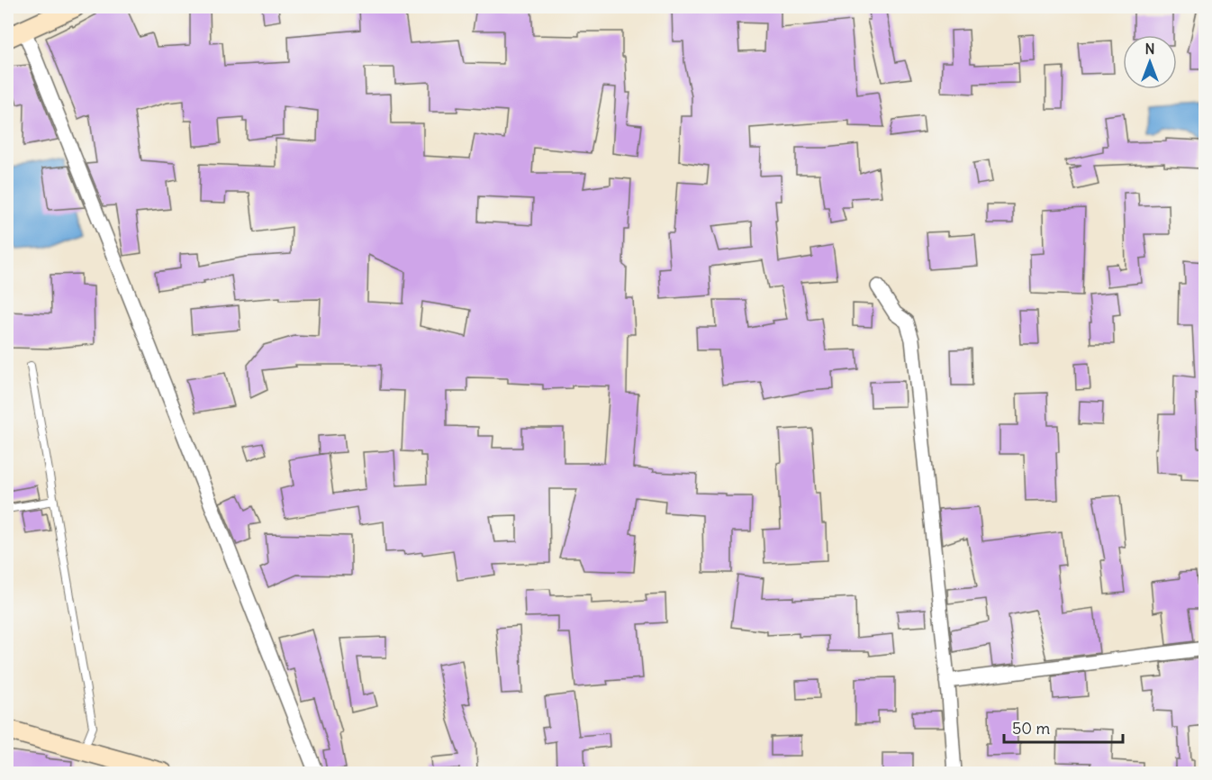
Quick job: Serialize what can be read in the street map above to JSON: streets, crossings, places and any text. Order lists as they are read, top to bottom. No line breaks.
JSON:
{"scale_bar":"50 m","north":"top"}
